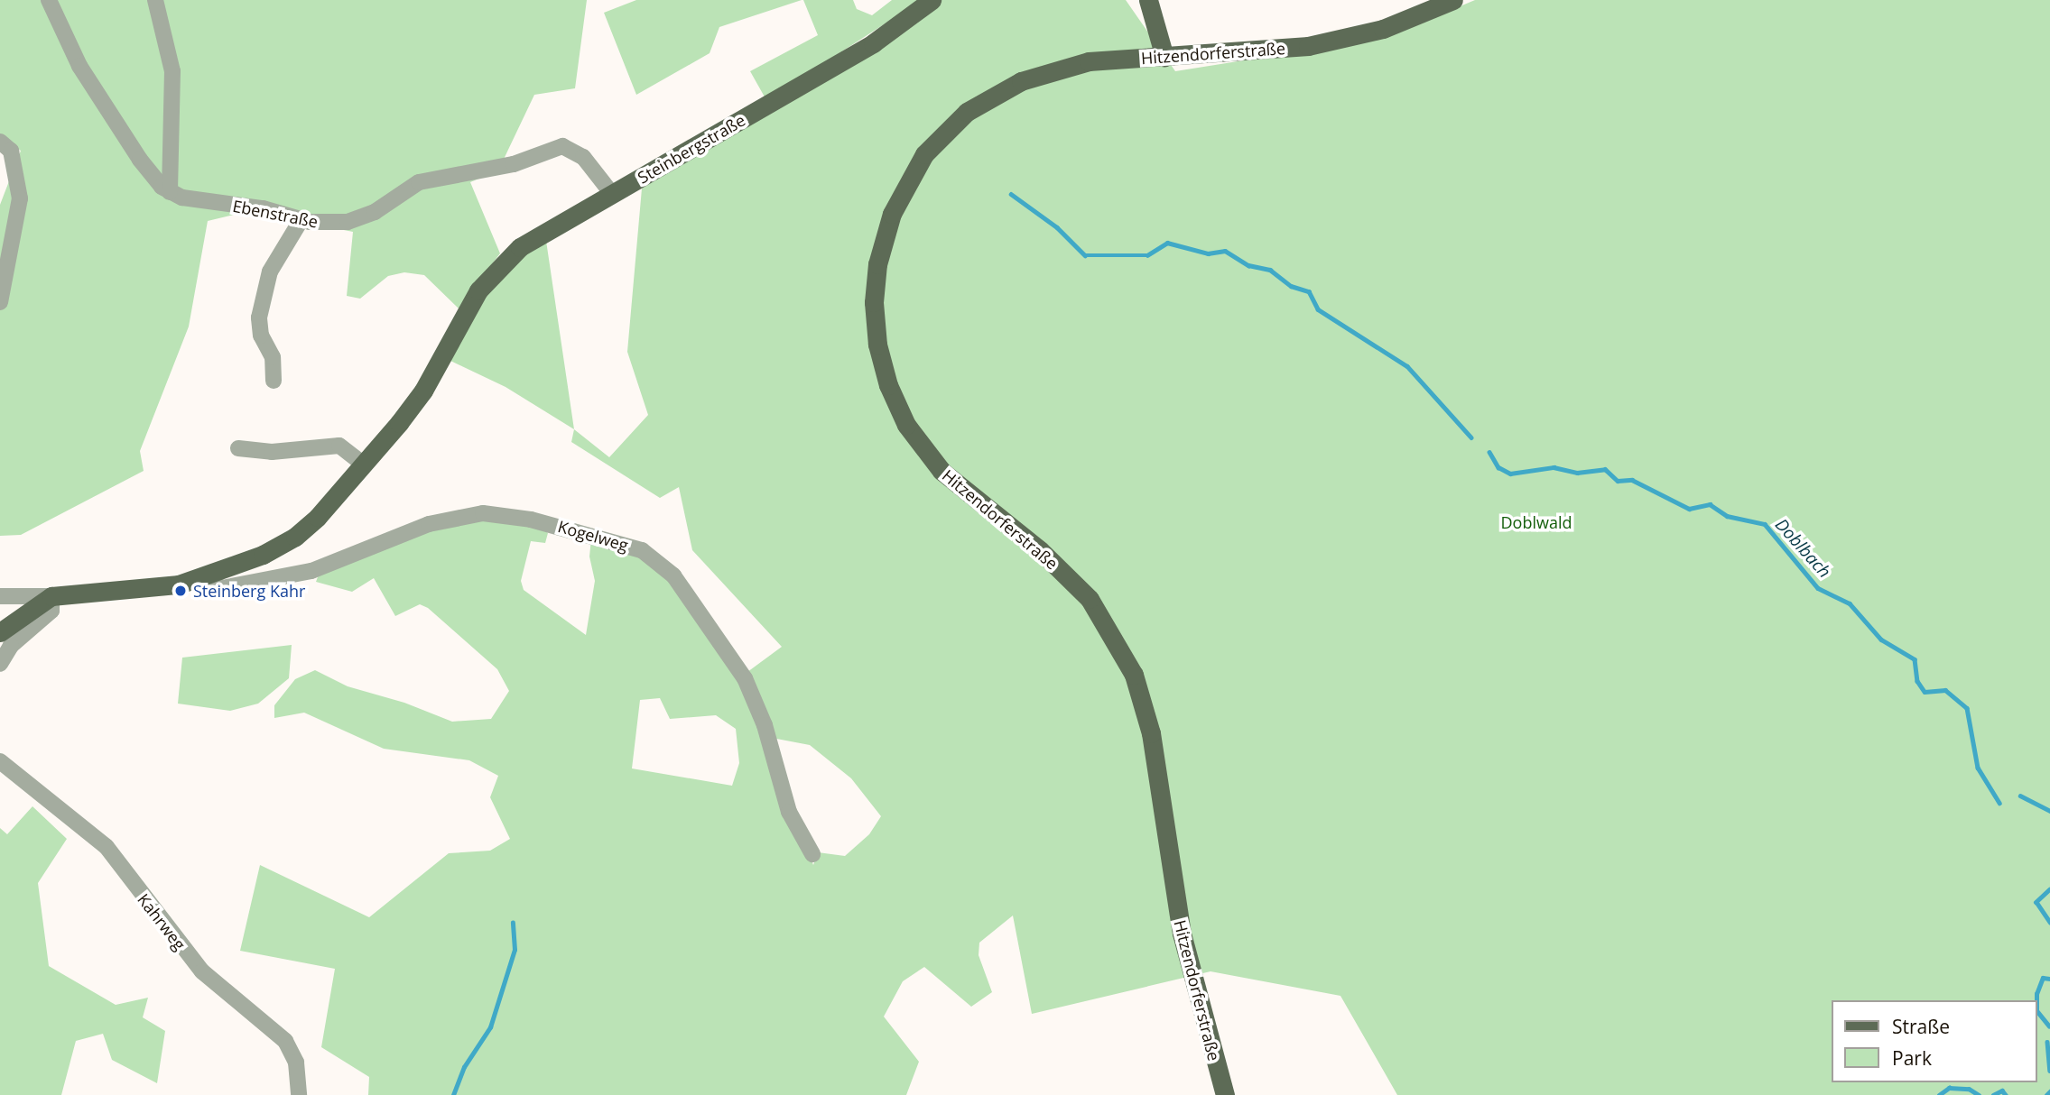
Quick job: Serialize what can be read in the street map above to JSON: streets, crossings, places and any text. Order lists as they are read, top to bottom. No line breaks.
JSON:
{"streets":{"main road":["Hitzendorferstraße","Steinbergstraße"],"street":["Ebenstraße","Kogelweg","Kahrweg"]},"crossings":[["Steinbergstraße","Ebenstraße"],["Steinbergstraße","Kogelweg"]],"water":["Doblbach"],"parks":["Doblwald"],"places":["Steinberg Kahr"],"legend":["Straße","Park"]}
